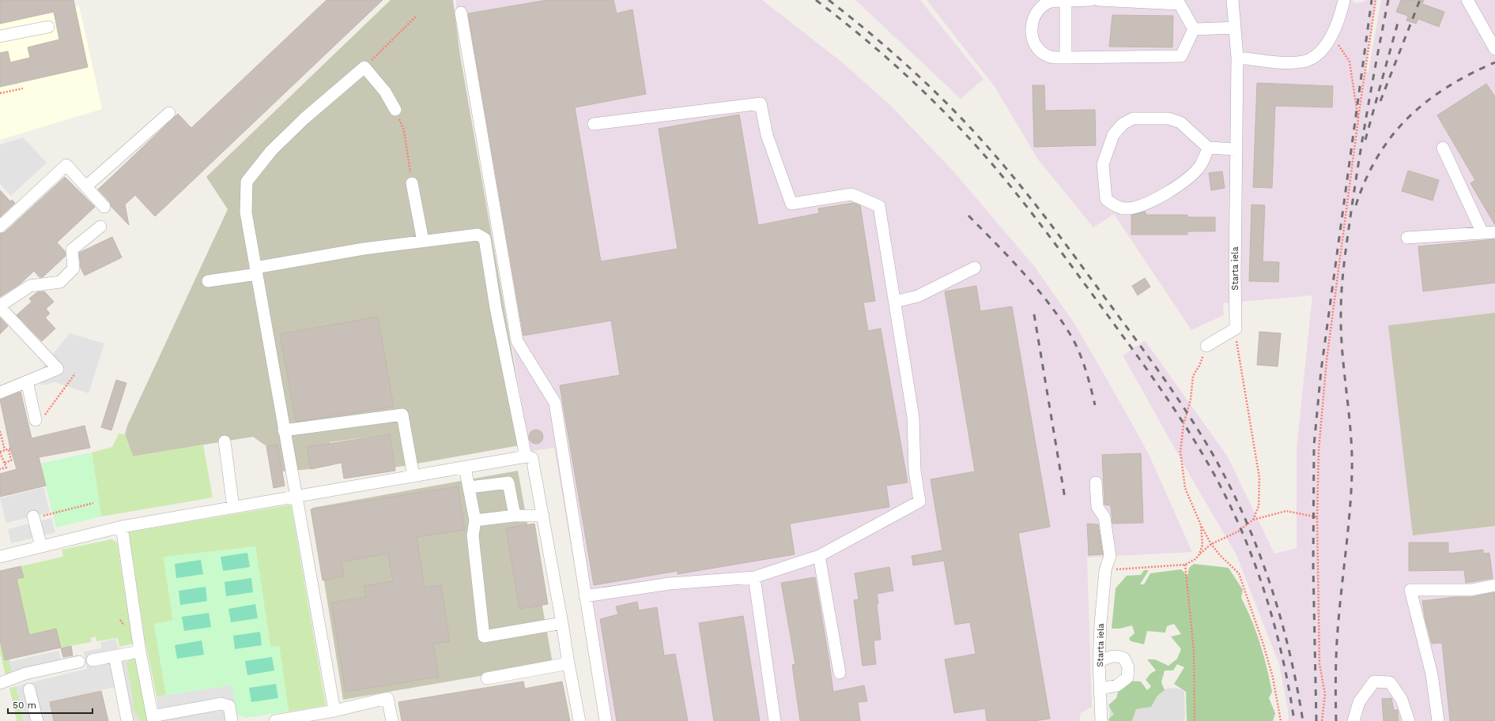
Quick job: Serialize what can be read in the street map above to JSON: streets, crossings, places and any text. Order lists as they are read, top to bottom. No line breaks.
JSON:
{"streets":{"street":["Starta iela"]},"scale_bar":"50 m"}
